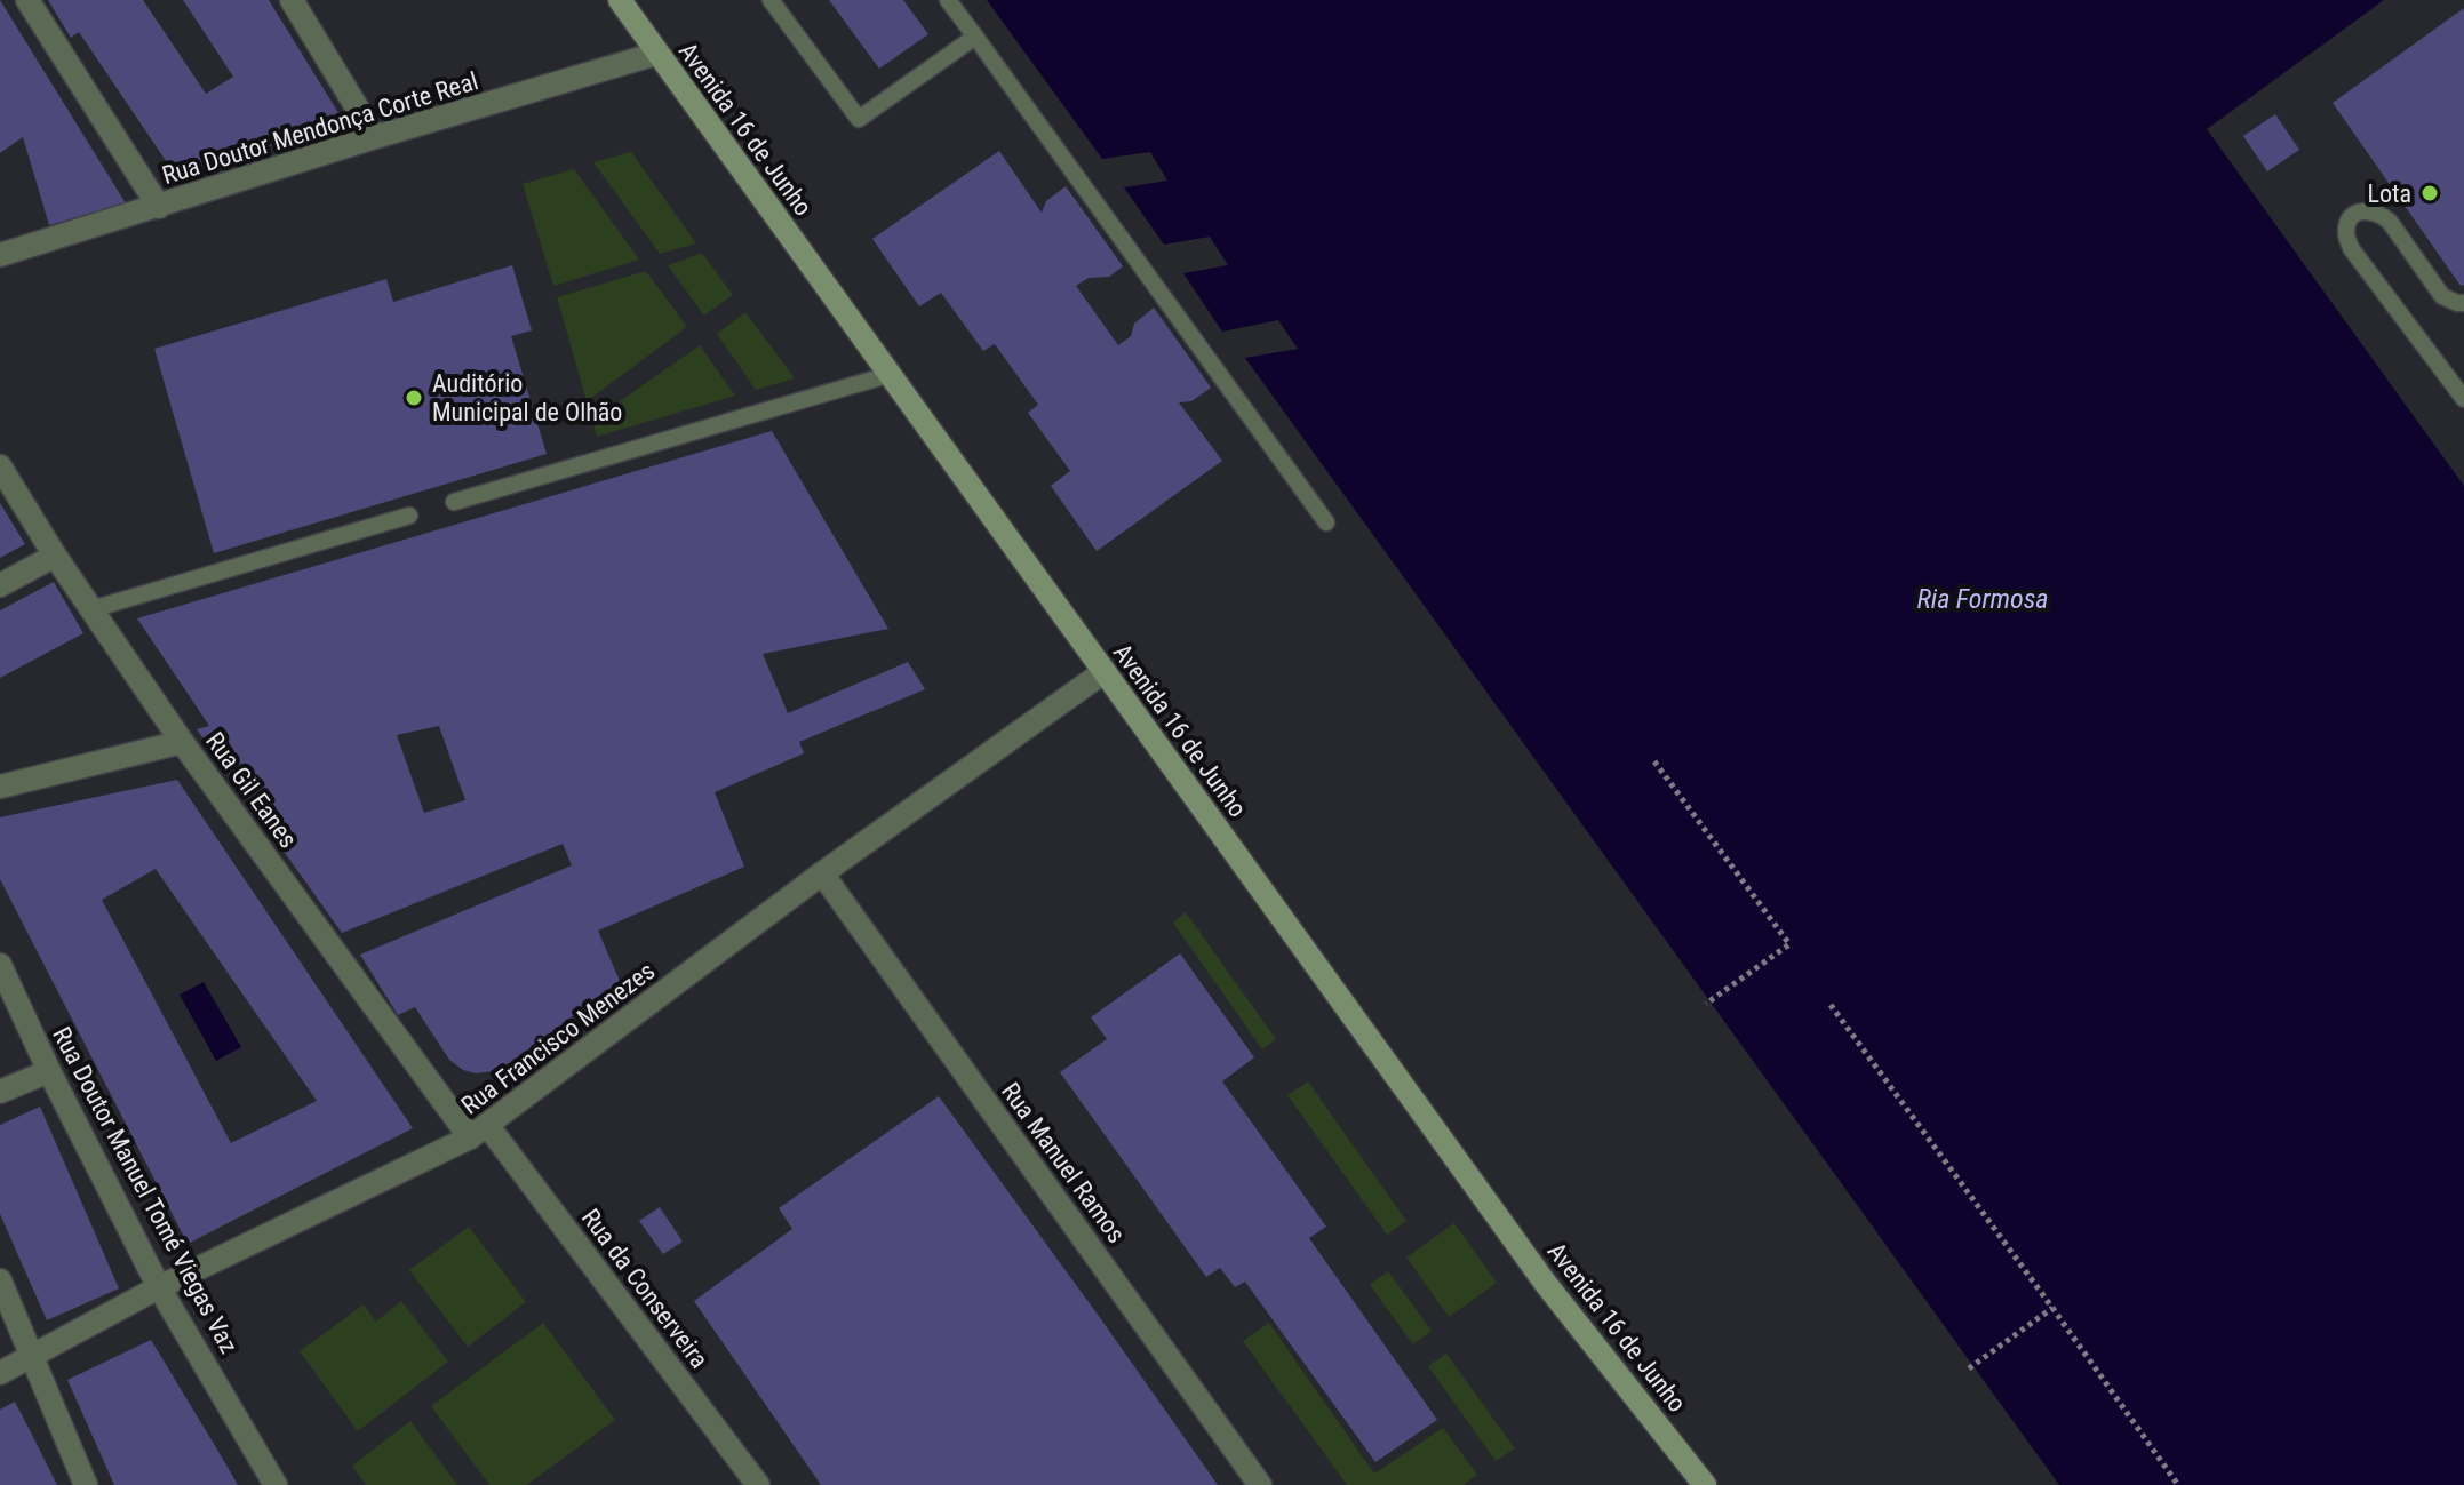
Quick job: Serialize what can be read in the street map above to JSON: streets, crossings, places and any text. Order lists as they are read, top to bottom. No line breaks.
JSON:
{"streets":{"main road":["Avenida 16 de Junho"],"street":["Rua Doutor Mendonça Corte Real","Rua Gil Eanes","Rua Francisco Menezes","Rua Manuel Ramos","Rua Doutor Manuel Tomé Viegas Vaz","Rua da Conserveira"]},"crossings":[["Rua Doutor Mendonça Corte Real","Avenida 16 de Junho"],["Avenida 16 de Junho","Rua Francisco Menezes"],["Rua Gil Eanes","Rua Francisco Menezes"],["Rua Gil Eanes","Rua da Conserveira"],["Rua Francisco Menezes","Rua Manuel Ramos"],["Rua Francisco Menezes","Rua Doutor Manuel Tomé Viegas Vaz"],["Rua Francisco Menezes","Rua da Conserveira"]],"water":["Ria Formosa"],"places":["Lota","Auditório Municipal de Olhão"]}
